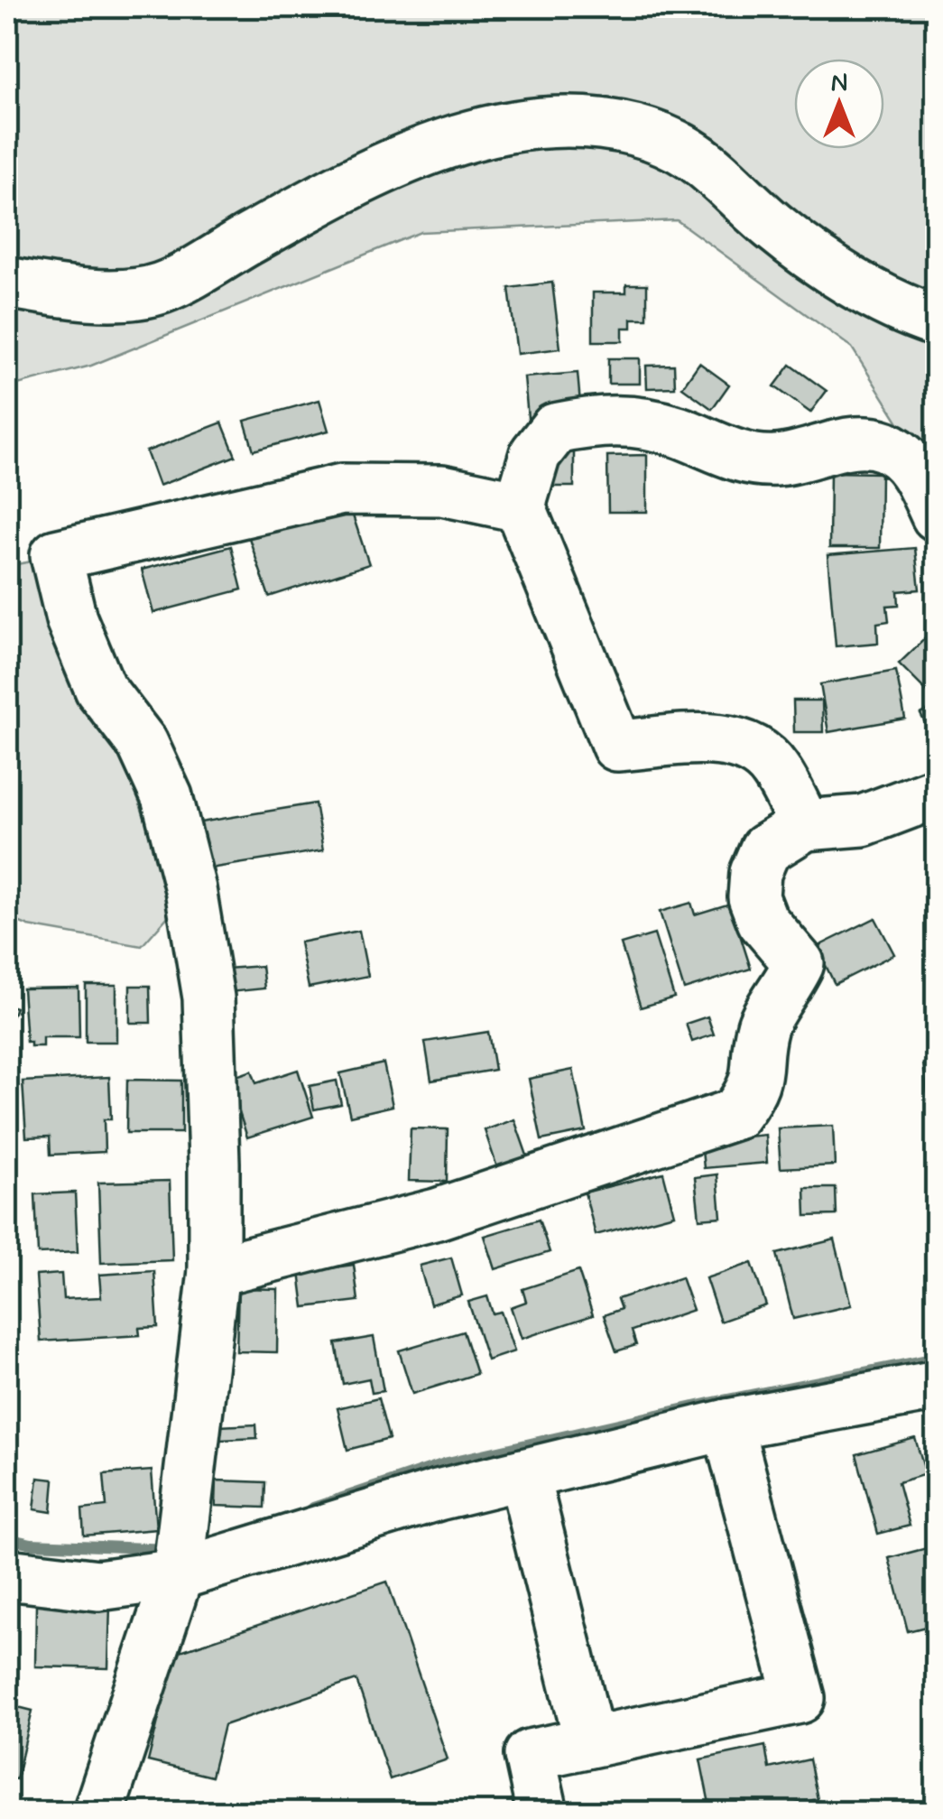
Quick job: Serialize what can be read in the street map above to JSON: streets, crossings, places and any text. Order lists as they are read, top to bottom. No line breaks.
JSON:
{"north":"top"}
